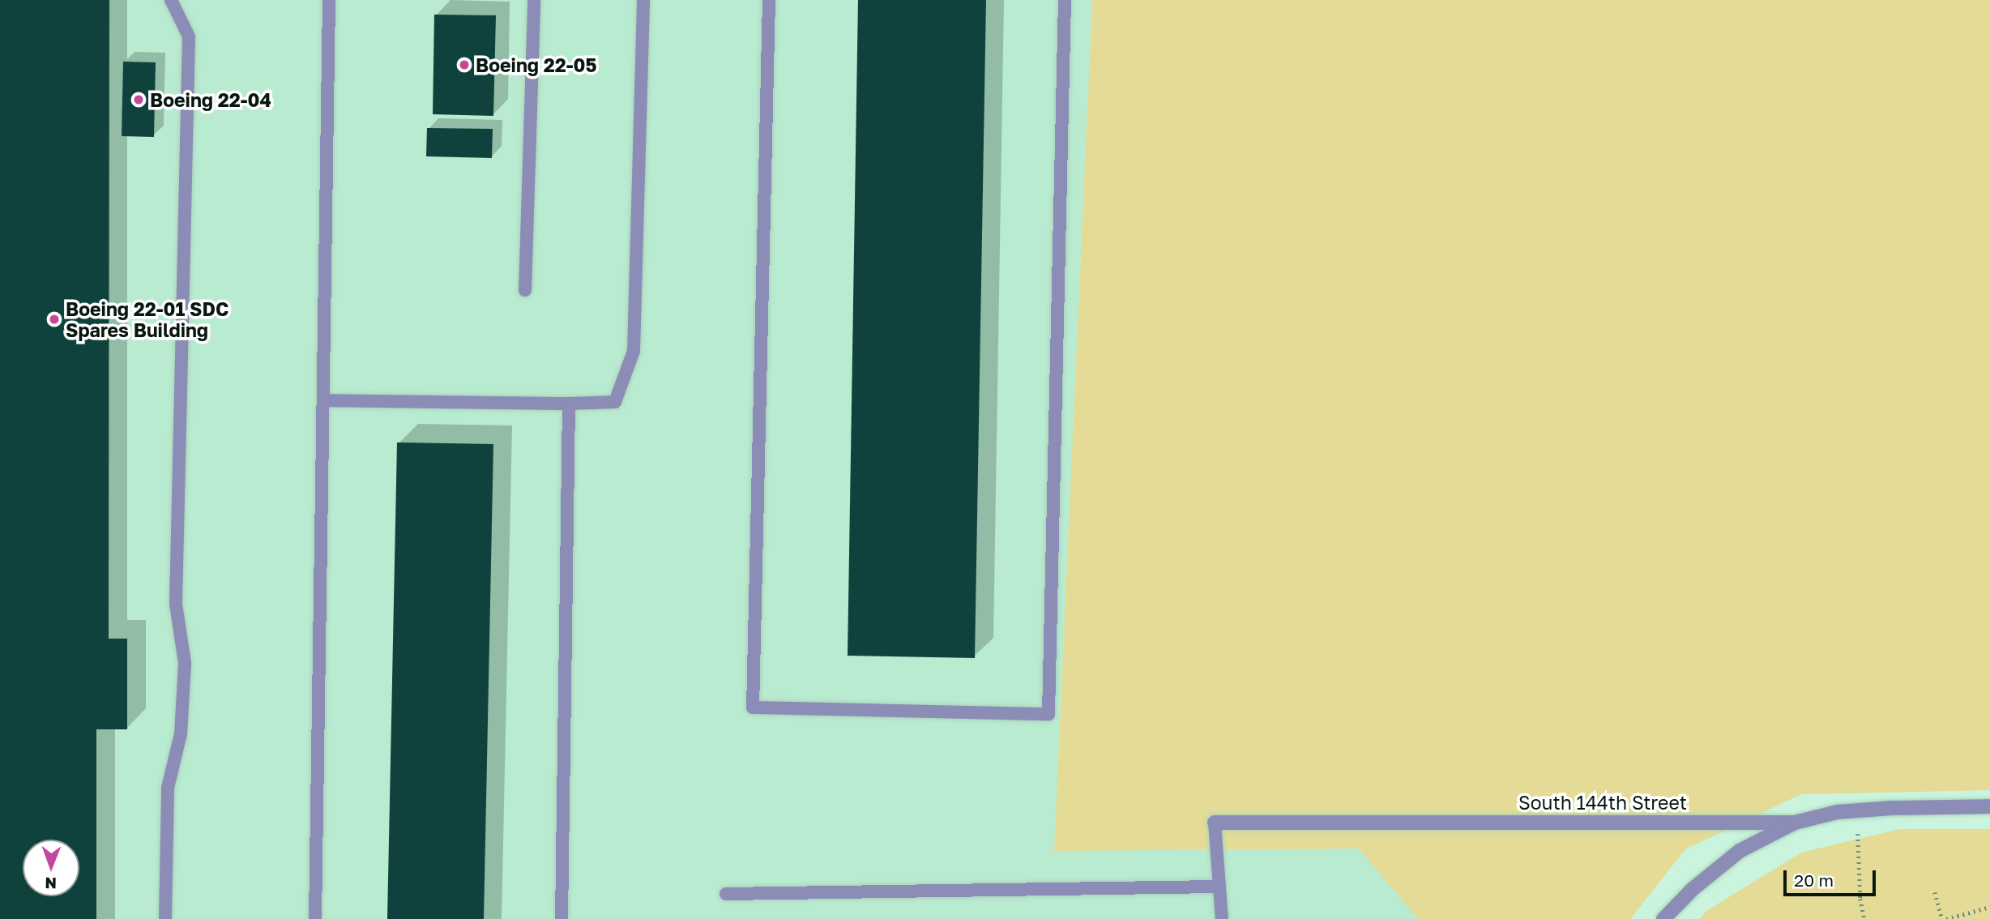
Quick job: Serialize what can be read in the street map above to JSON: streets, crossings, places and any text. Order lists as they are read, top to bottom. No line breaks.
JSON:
{"streets":{"street":["South 144th Street"]},"places":["Boeing 22-05","Boeing 22-04","Boeing 22-01 SDC Spares Building"],"scale_bar":"20 m","north":"bottom"}
